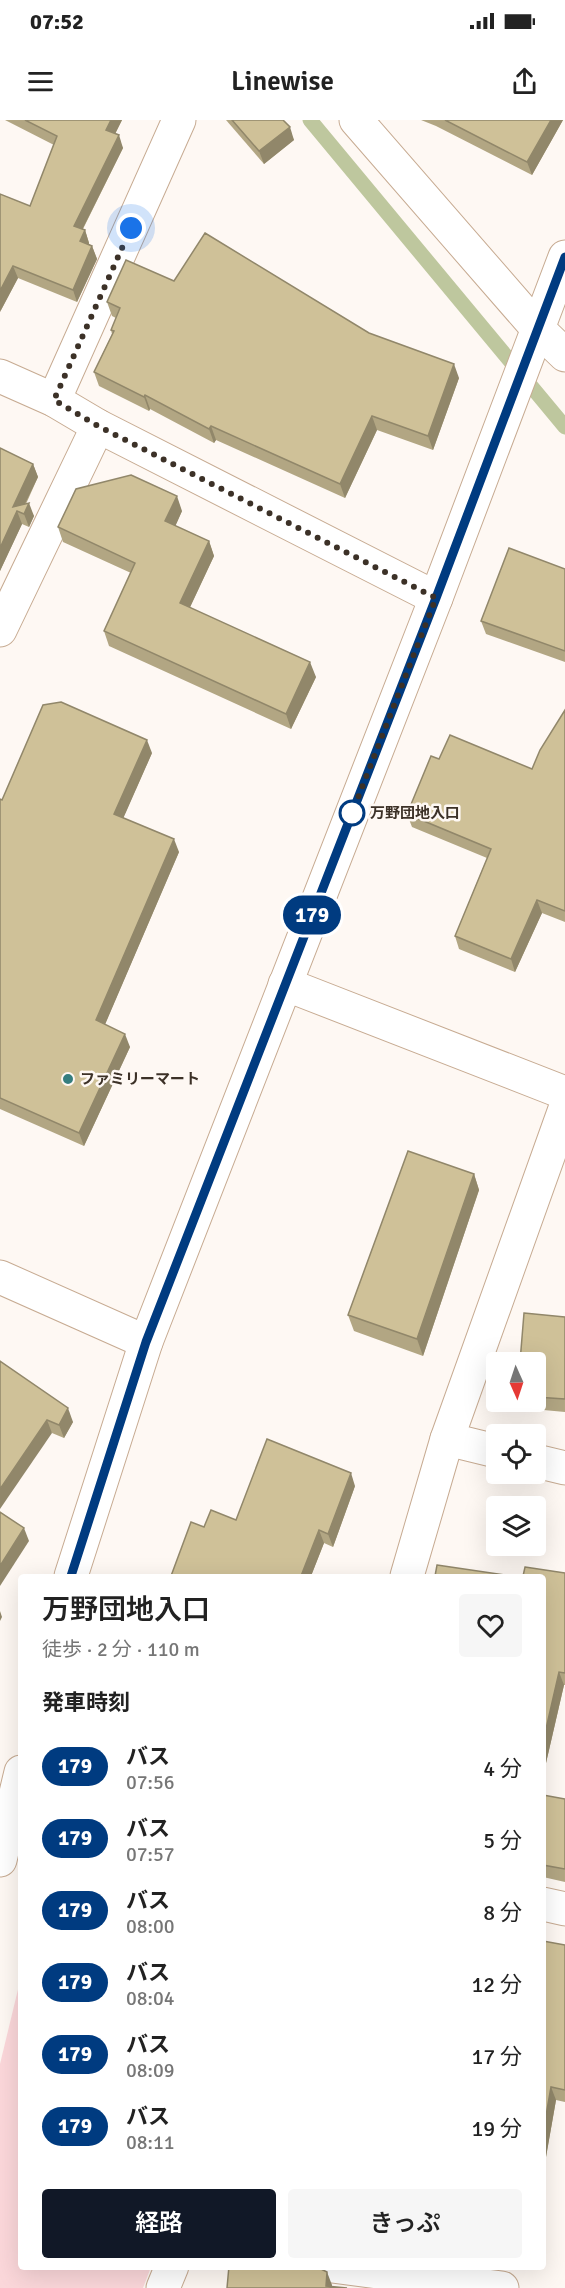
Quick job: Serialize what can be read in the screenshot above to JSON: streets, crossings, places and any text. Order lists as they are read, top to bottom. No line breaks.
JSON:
{"places":["万野団地入口","ファミリーマート"],"lines":["bus line 179"],"north":"bottom","page":{"status":"07:52","header":"Linewise","on_map":"179","heading":[["万野団地入口","徒歩 · 2 分 · 110 m"],"発車時刻"],"list":[{"mark":"179","name":"バス","note":"07:56","value":"4 分"},{"mark":"179","name":"バス","note":"07:57","value":"5 分"},{"mark":"179","name":"バス","note":"08:00","value":"8 分"},{"mark":"179","name":"バス","note":"08:04","value":"12 分"},{"mark":"179","name":"バス","note":"08:09","value":"17 分"},{"mark":"179","name":"バス","note":"08:11","value":"19 分"}],"buttons":["経路","きっぷ"]}}
